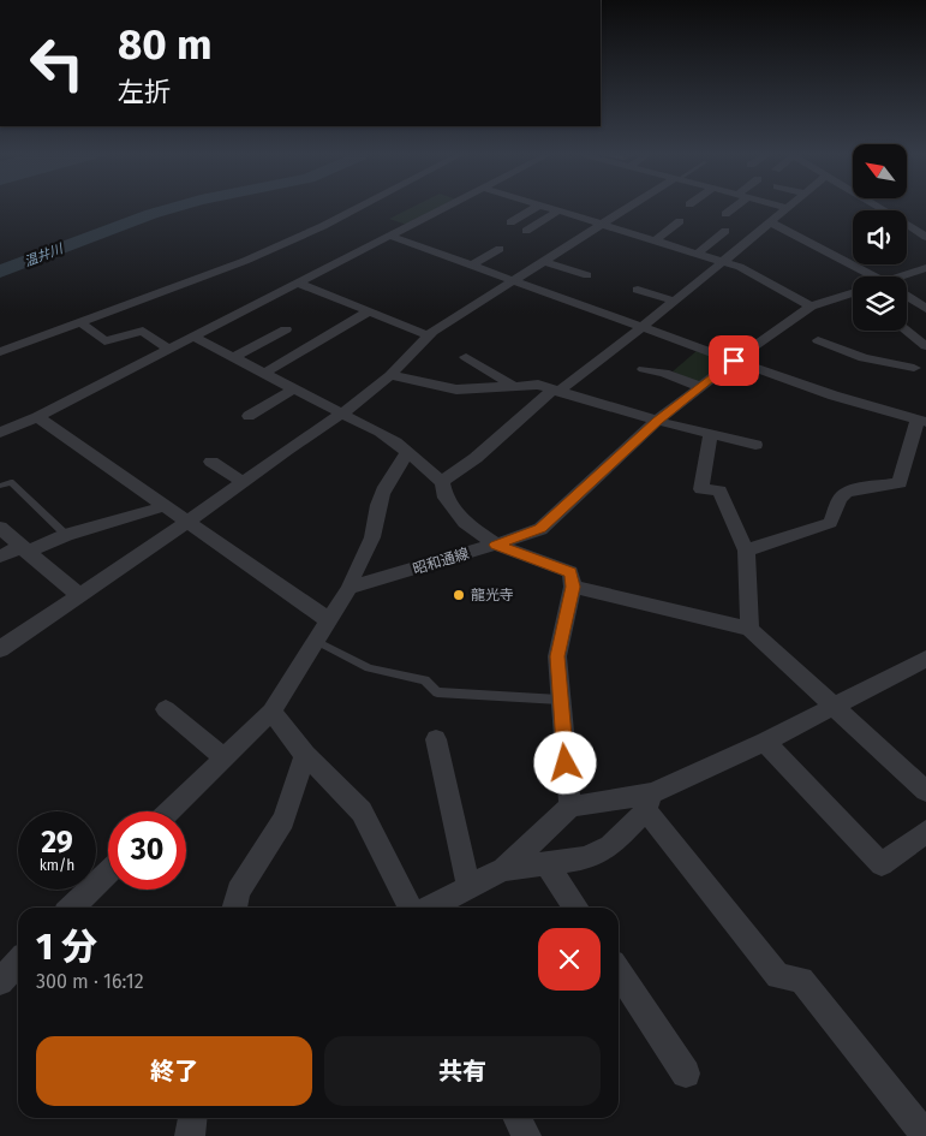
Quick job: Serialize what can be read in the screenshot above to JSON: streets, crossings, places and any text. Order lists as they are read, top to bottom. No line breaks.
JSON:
{"streets":{"street":["昭和通線"]},"water":["温井川"],"places":["龍光寺"],"north":"top left","page":{"turn":["80 m","左折"],"speed":"29 km/h","limit":"30","heading":["1 分","300 m · 16:12"],"buttons":["終了","共有"]}}
